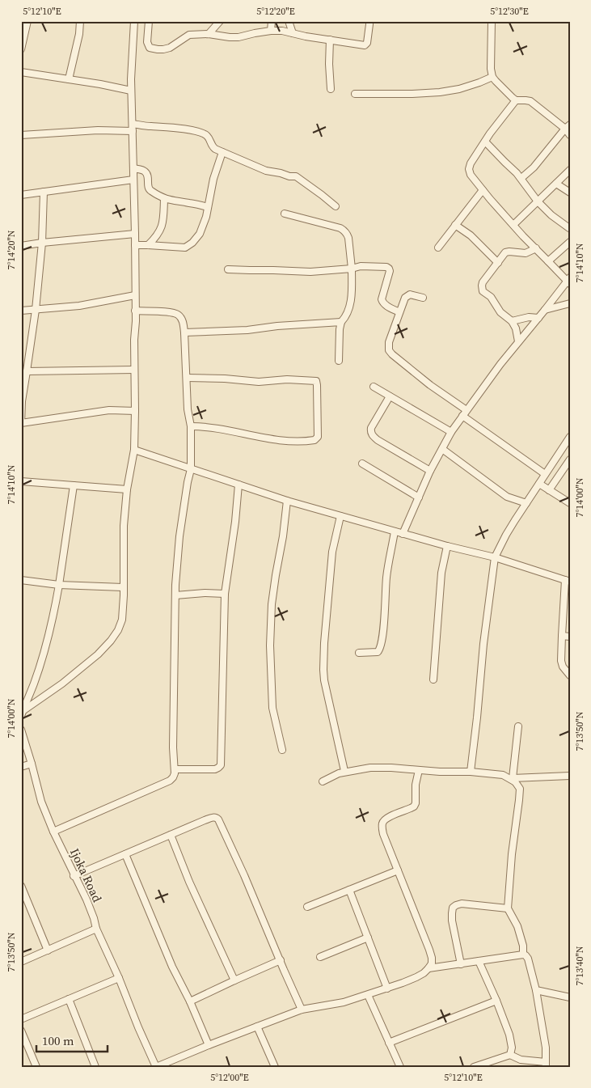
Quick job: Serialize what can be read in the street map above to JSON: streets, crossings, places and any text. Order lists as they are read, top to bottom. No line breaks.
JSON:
{"streets":{"street":["Ijoka Road"]},"scale_bar":"100 m","coordinates":["5°12'10\"E","5°12'20\"E","5°12'30\"E","7°14'20\"N","7°14'10\"N","7°14'00\"N","7°13'50\"N","7°13'40\"N","5°12'00\"E"]}
